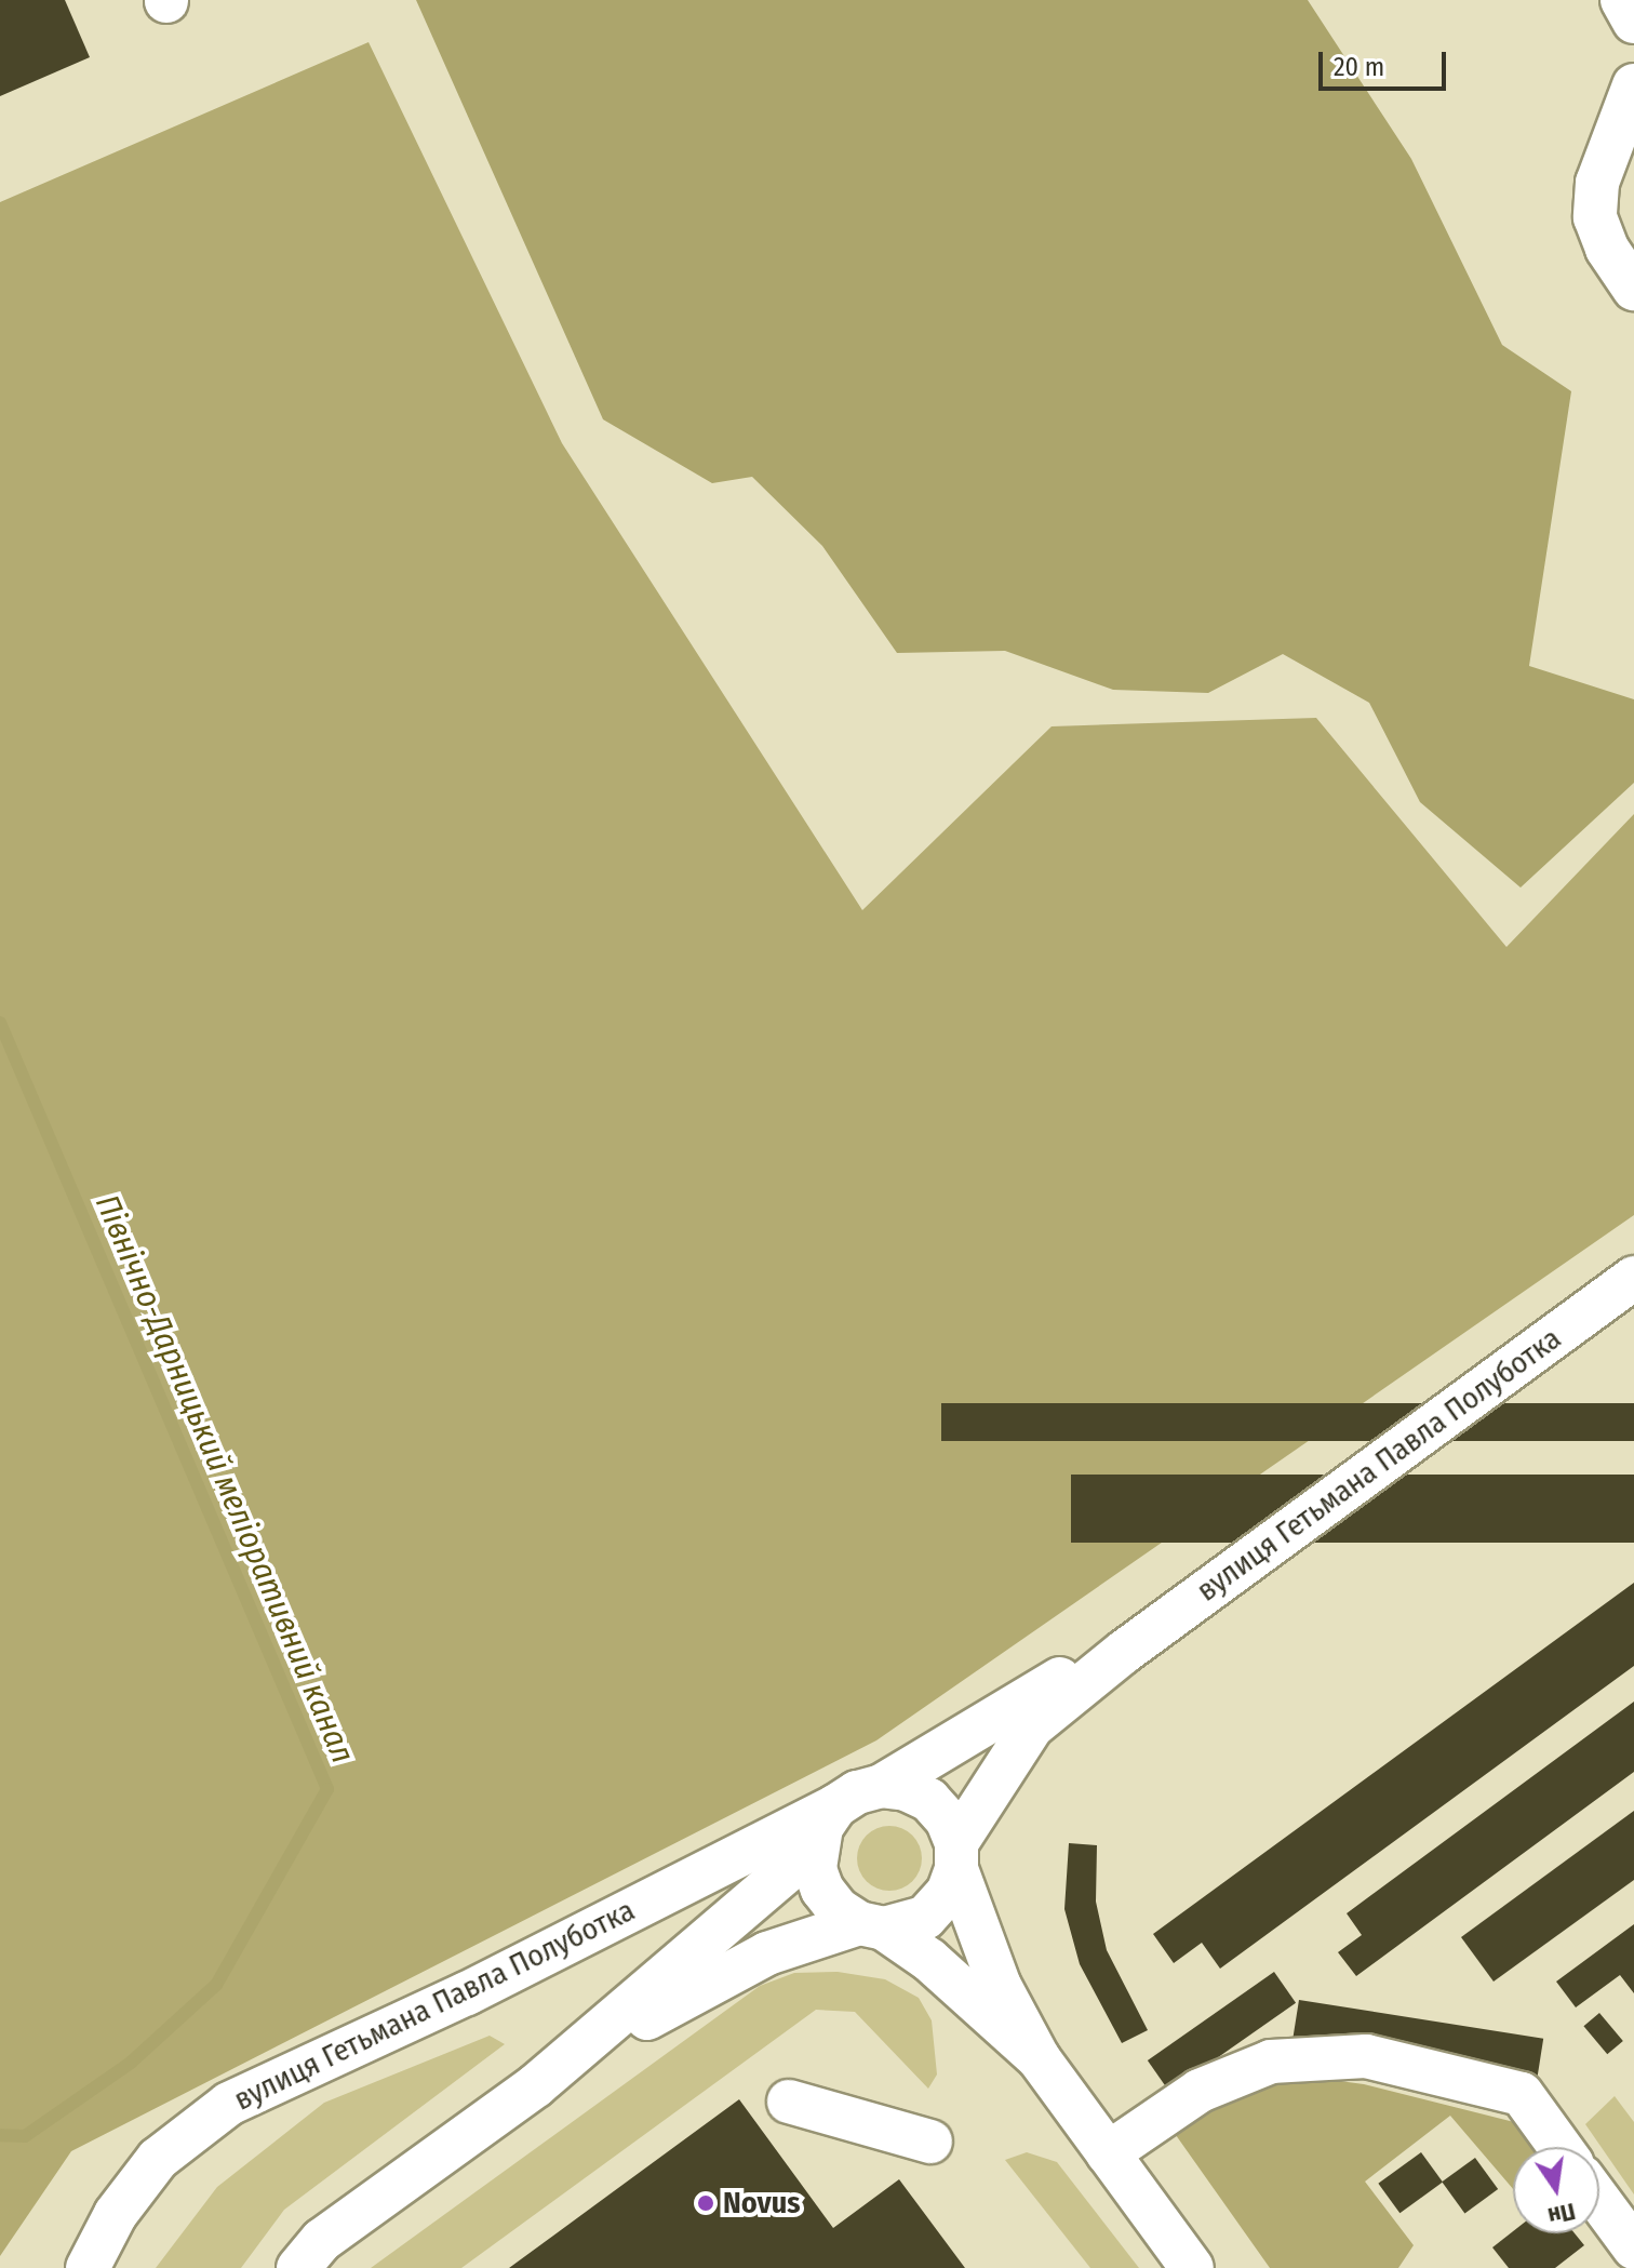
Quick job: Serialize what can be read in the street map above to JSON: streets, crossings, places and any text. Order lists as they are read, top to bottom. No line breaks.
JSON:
{"streets":{"street":["вулиця Гетьмана Павла Полуботка"]},"water":["Північно-Дарницький меліоративний канал"],"places":["Novus"],"scale_bar":"20 m","north":"bottom"}
